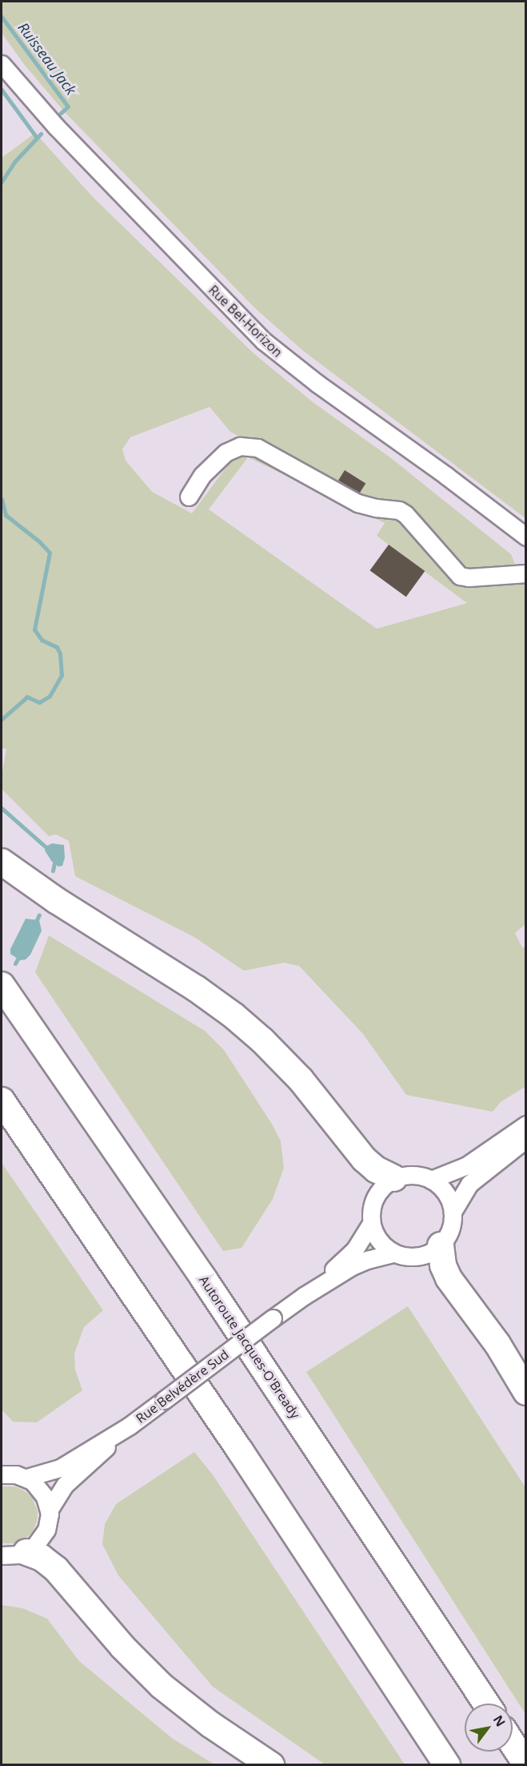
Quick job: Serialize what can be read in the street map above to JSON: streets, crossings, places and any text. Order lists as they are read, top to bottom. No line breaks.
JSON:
{"streets":{"highway":["Autoroute Jacques-O'Bready"],"street":["Rue Bel-Horizon","Rue Belvédère Sud"]},"water":["Ruisseau Jack"],"north":"top right"}
